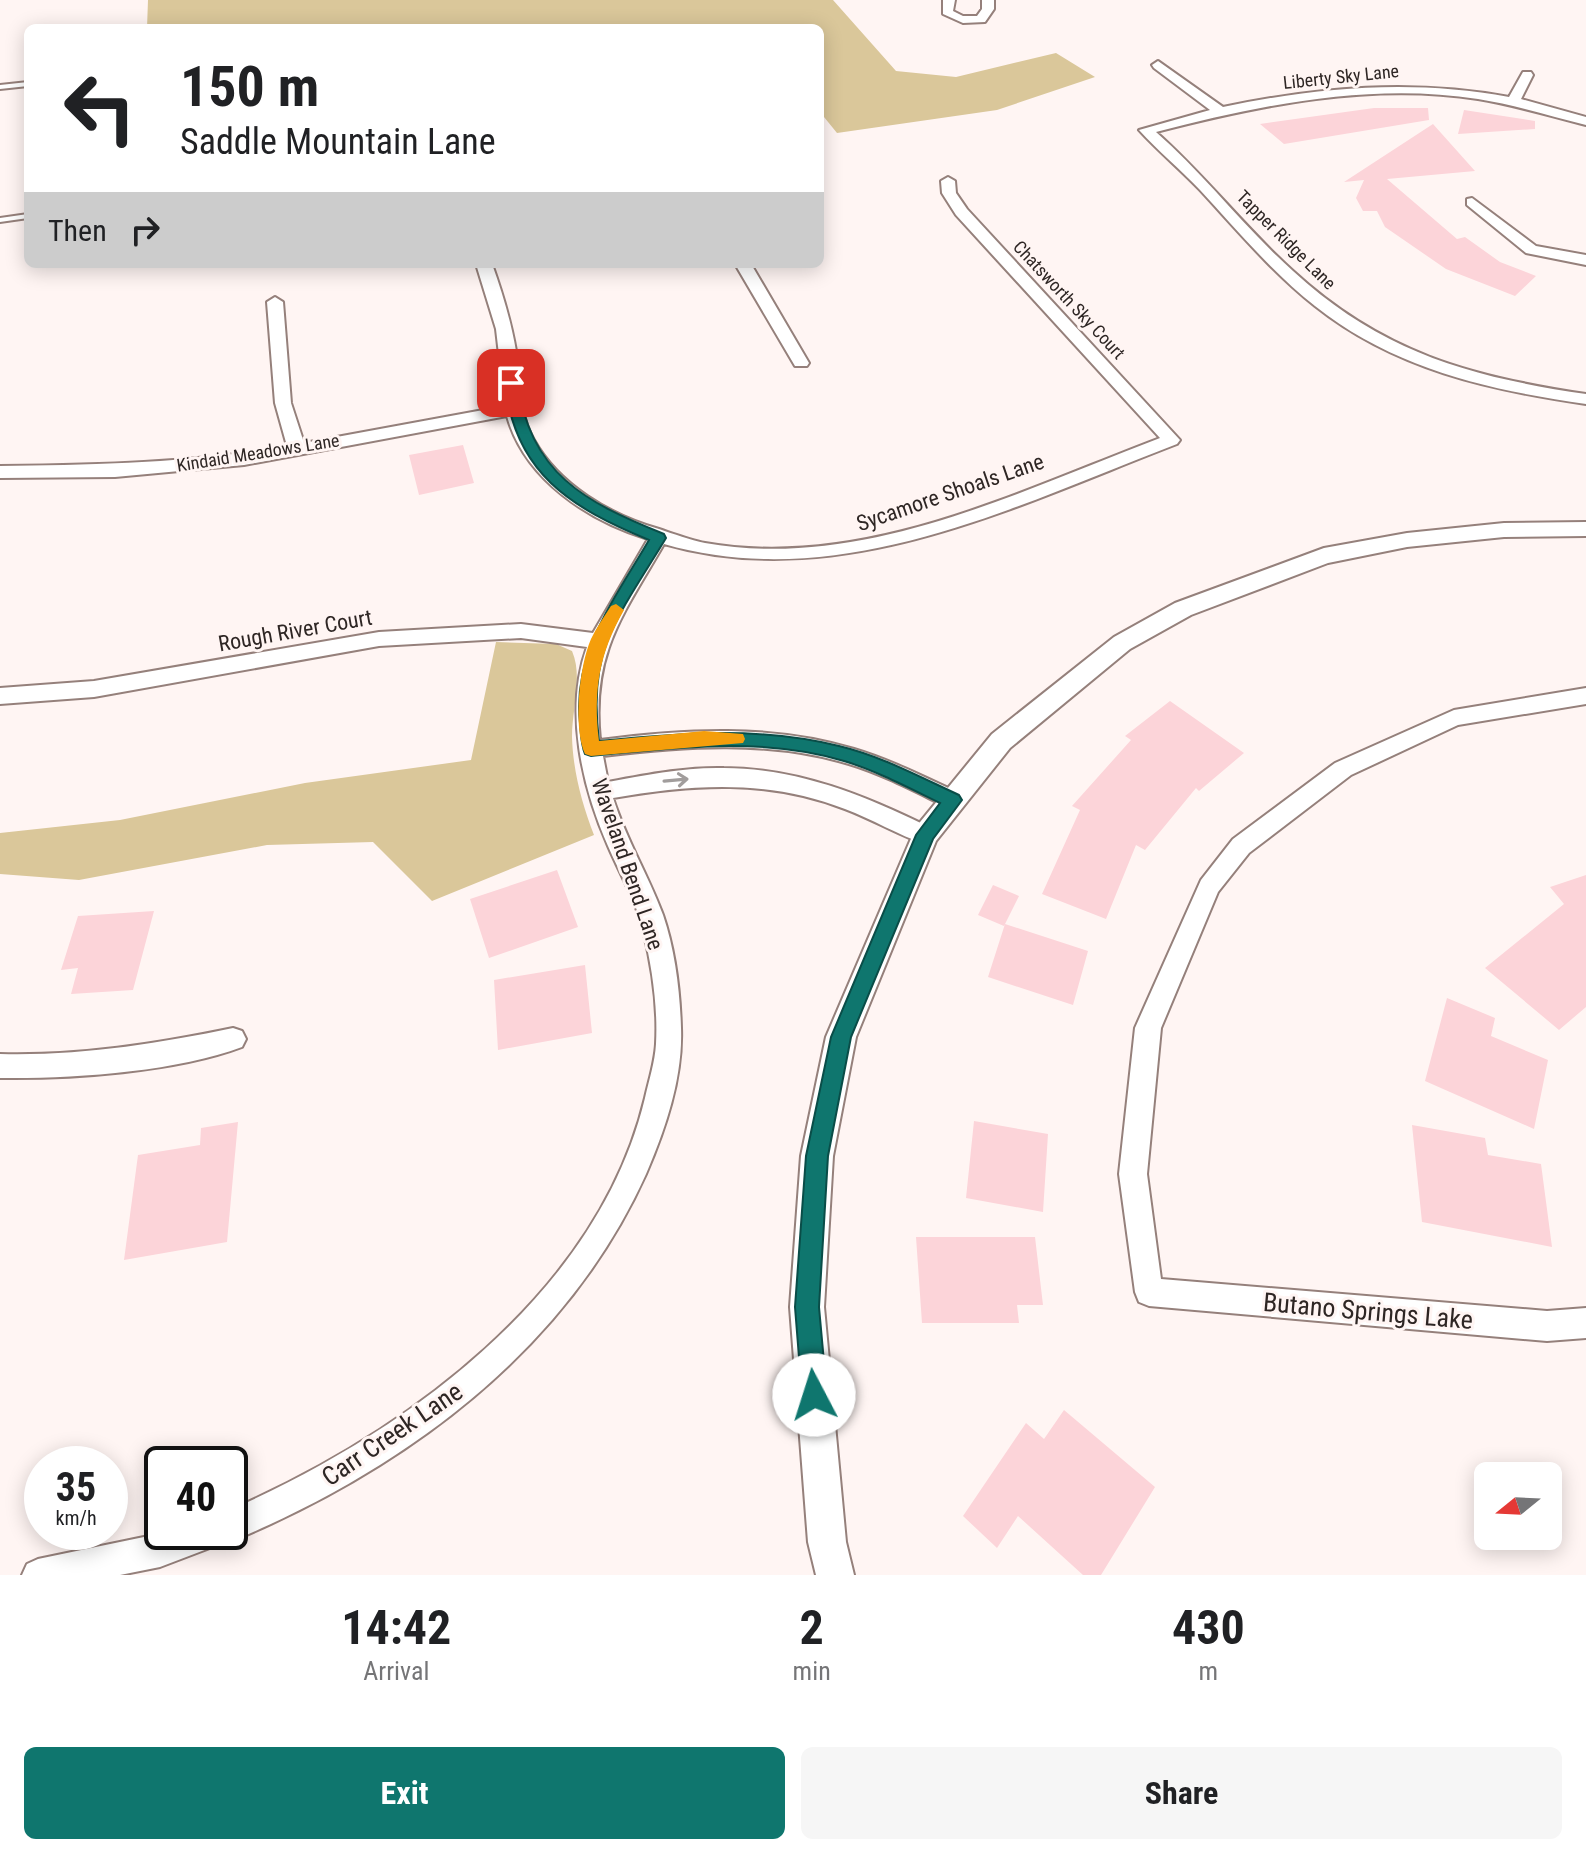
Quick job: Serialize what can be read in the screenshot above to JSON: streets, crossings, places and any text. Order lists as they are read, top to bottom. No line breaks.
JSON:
{"streets":{"street":["Liberty Sky Lane","Tapper Ridge Lane","Chatsworth Sky Court","Kindaid Meadows Lane","Sycamore Shoals Lane","Rough River Court","Waveland Bend Lane","Butano Springs Lake","Carr Creek Lane"]},"crossings":[["Liberty Sky Lane","Tapper Ridge Lane"],["Chatsworth Sky Court","Sycamore Shoals Lane"],["Kindaid Meadows Lane","Sycamore Shoals Lane"],["Sycamore Shoals Lane","Waveland Bend Lane"],["Rough River Court","Waveland Bend Lane"],["Waveland Bend Lane","Carr Creek Lane"]],"north":"left","page":{"turn":["150 m","Saddle Mountain Lane"],"then":"Then","speed":"35 km/h","limit":"40","eta":["14:42","Arrival","2","min","430","m"],"buttons":["Exit","Share"]}}
